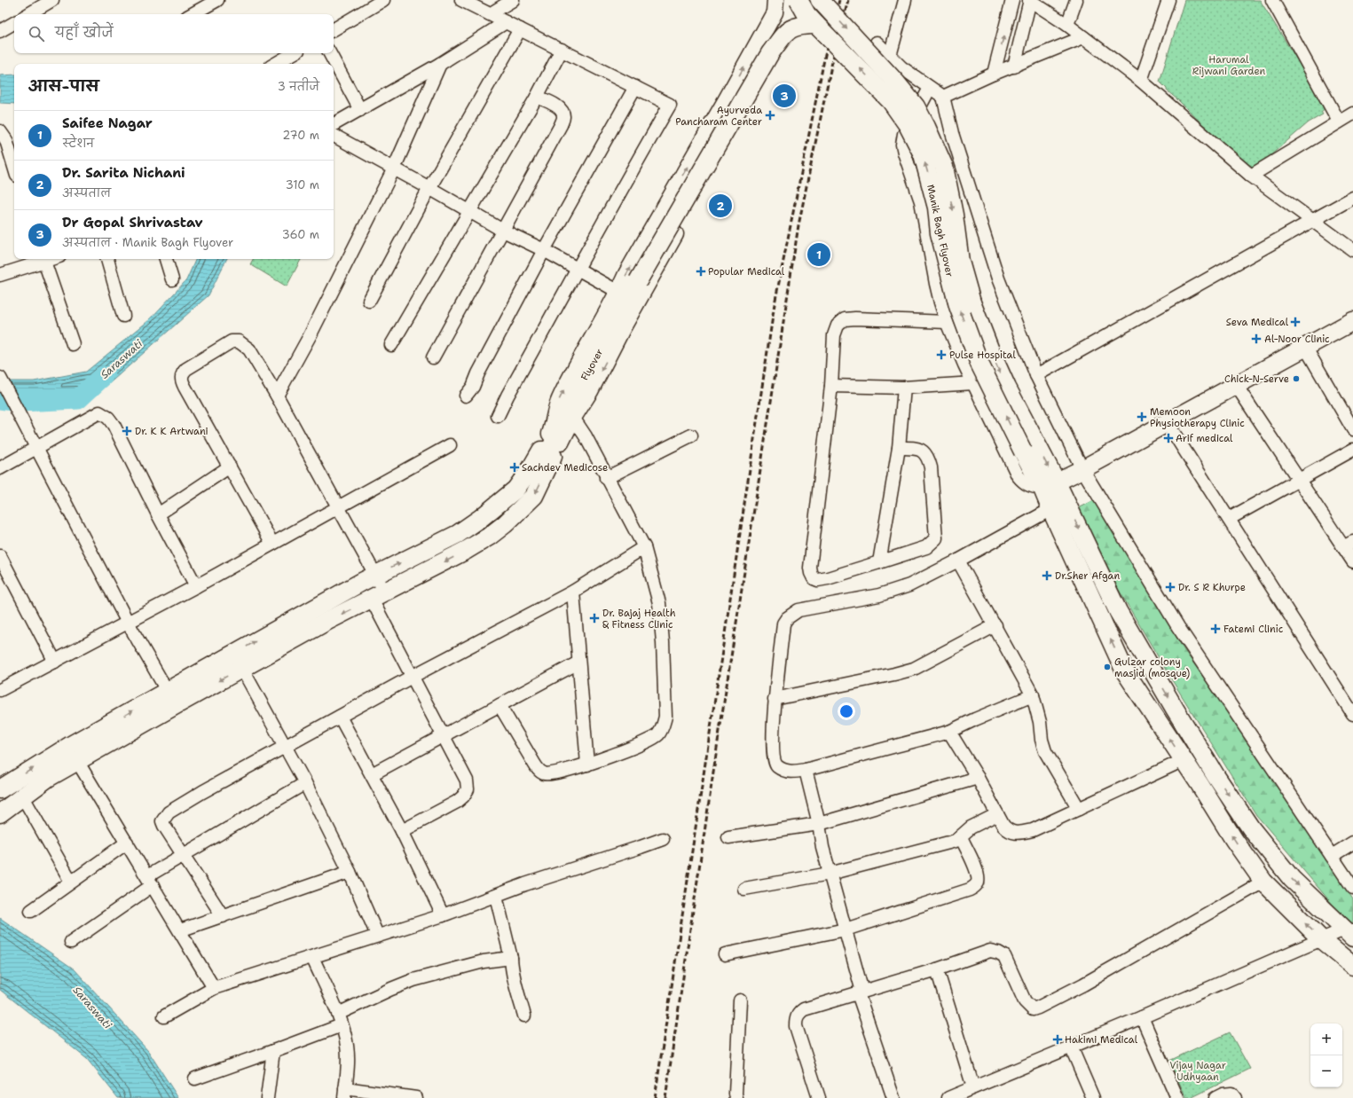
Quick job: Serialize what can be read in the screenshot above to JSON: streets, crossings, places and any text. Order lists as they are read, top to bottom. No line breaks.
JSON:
{"streets":{"main road":["Manik Bagh Flyover","Flyover"]},"crossings":[["Manik Bagh Flyover","Flyover"]],"water":["Saraswati"],"parks":["Harumal Rijwani Garden","Vijay Nagar Udhyaan"],"places":{"health":["Ayurveda Pancharam Center","Popular Medical","Seva Medical","Al-Noor Clinic","Pulse Hospital","Memoon Physiotherapy Clinic","Dr. K K Artwani","Arif medical","Sachdev Medicose","Dr.Sher Afgan","Dr. S R Khurpe","Dr. Bajaj Health & Fitness Clinic","Fatemi Clinic","Hakimi Medical"],"other":["Chick-N-Serve","Gulzar colony masjid (mosque)"]},"page":{"search":"यहाँ खोजें","heading":["आस-पास","3 नतीजे"],"pins":["3","2","1"],"list":[{"mark":"1","name":"Saifee Nagar","note":"स्टेशन","value":"270 m"},{"mark":"2","name":"Dr. Sarita Nichani","note":"अस्पताल","value":"310 m"},{"mark":"3","name":"Dr Gopal Shrivastav","note":"अस्पताल · Manik Bagh Flyover","value":"360 m"}],"map_buttons":["+","−"]}}
